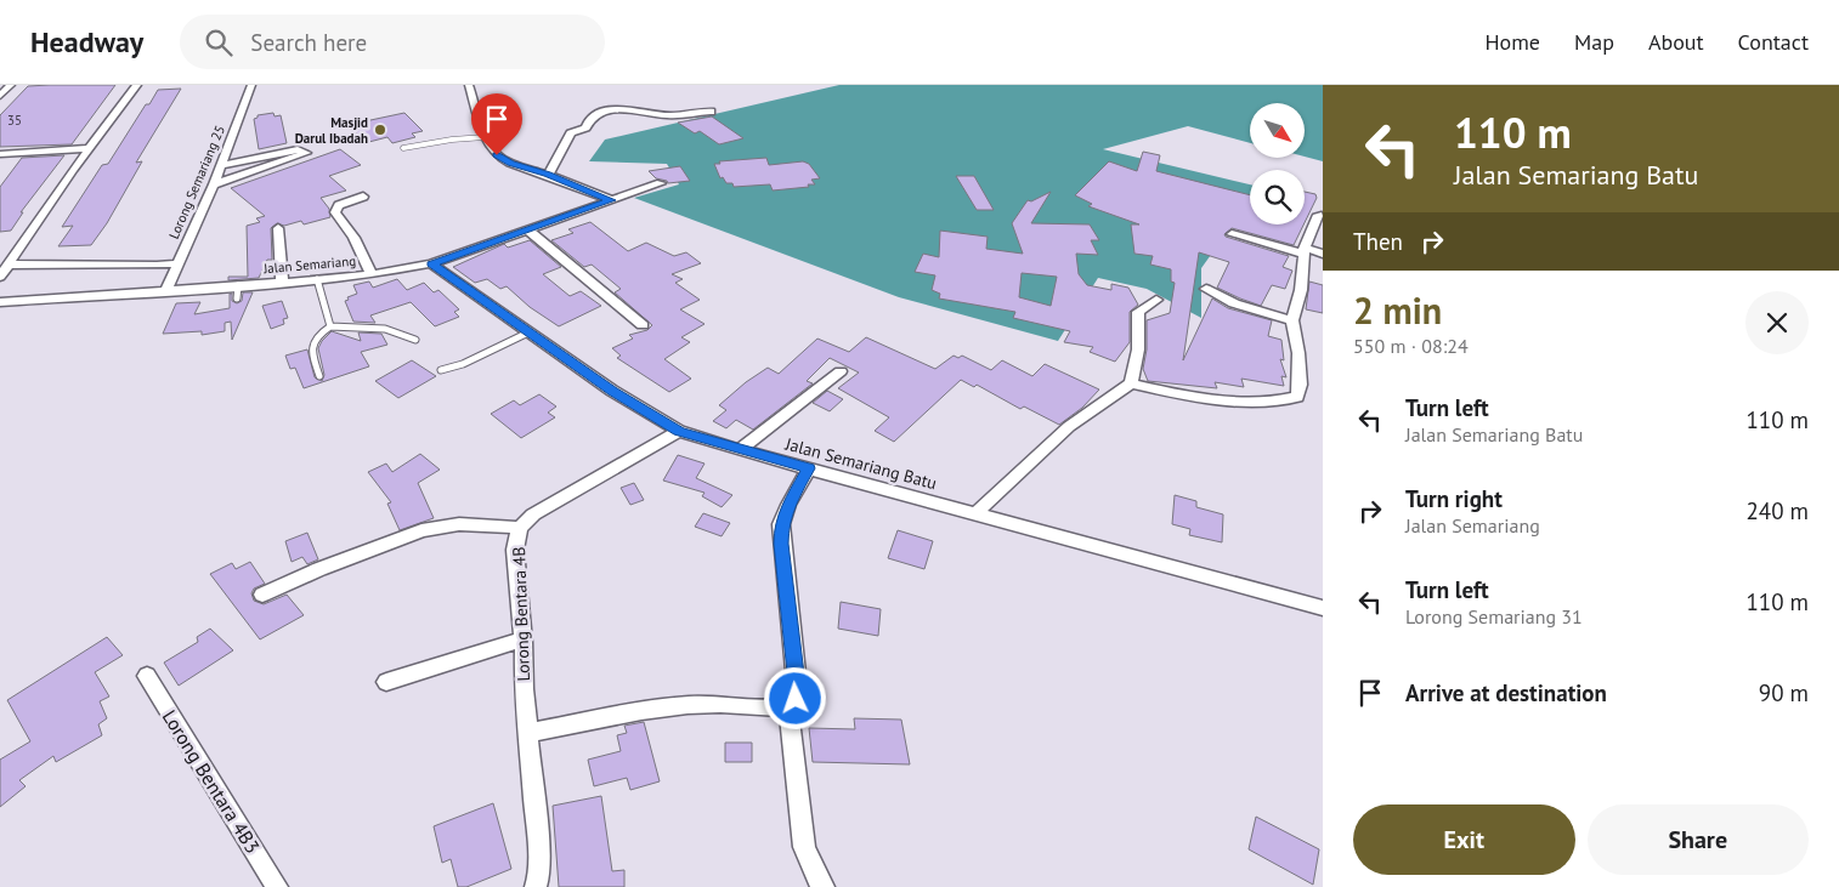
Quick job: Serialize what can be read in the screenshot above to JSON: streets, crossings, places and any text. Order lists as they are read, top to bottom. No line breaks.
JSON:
{"streets":{"street":["Lorong Semariang 25","Jalan Semariang","Jalan Semariang Batu","Lorong Bentara 4B","Lorong Bentara 4B3"]},"crossings":[["Lorong Semariang 25","Jalan Semariang"],["Jalan Semariang","Jalan Semariang Batu"],["Jalan Semariang Batu","Lorong Bentara 4B"]],"places":["Masjid Darul Ibadah"],"house_numbers":["35"],"north":"bottom right","page":{"header":"Headway","search":"Search here","nav":["Home","Map","About","Contact"],"turn":["110 m","Jalan Semariang Batu"],"then":"Then","heading":["2 min","550 m · 08:24"],"list":[{"name":"Turn left","note":"Jalan Semariang Batu","value":"110 m"},{"name":"Turn right","note":"Jalan Semariang","value":"240 m"},{"name":"Turn left","note":"Lorong Semariang 31","value":"110 m"},{"name":"Arrive at destination","value":"90 m"}],"buttons":["Exit","Share"]}}
